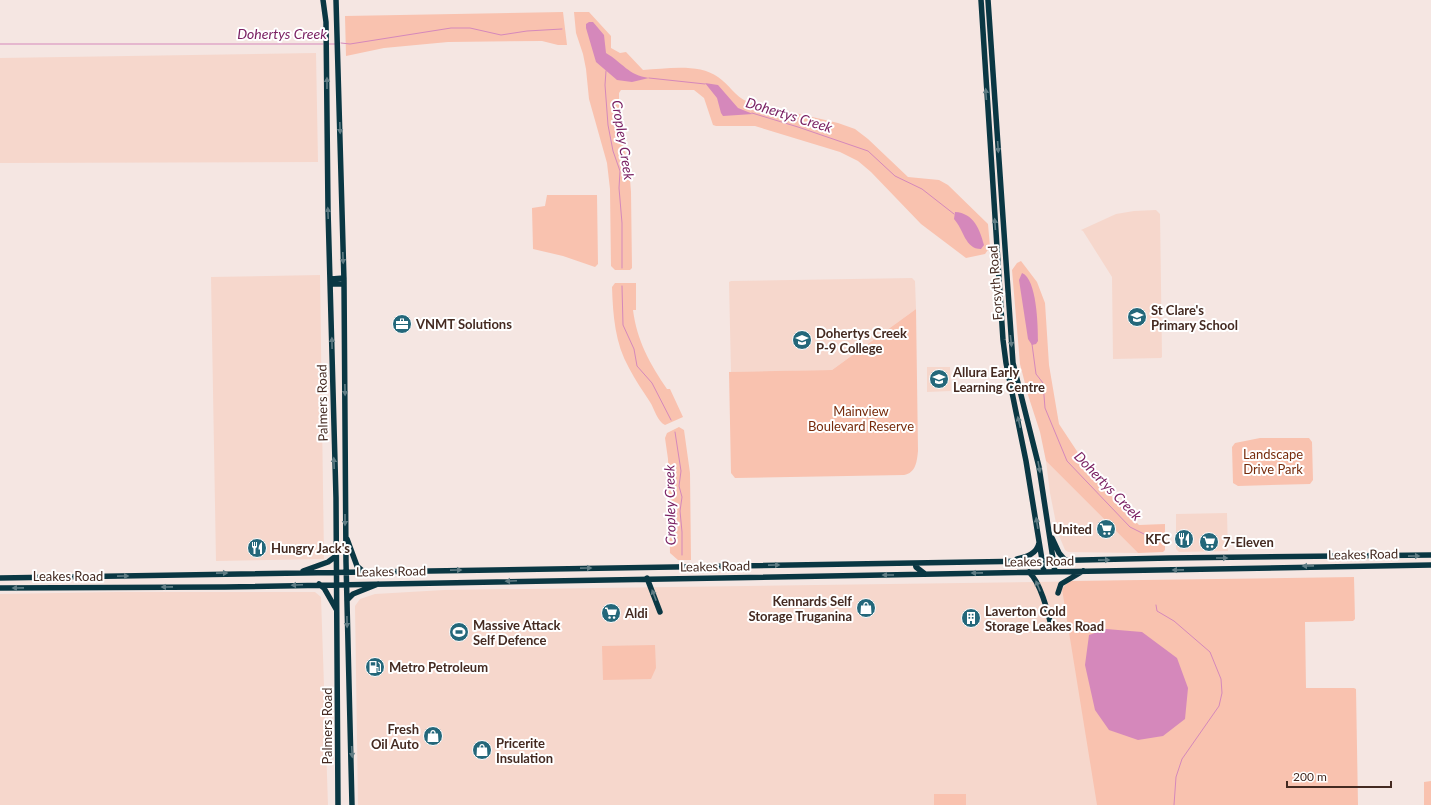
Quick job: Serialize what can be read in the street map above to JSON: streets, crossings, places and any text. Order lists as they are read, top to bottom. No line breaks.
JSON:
{"streets":{"highway":["Forsyth Road","Palmers Road","Leakes Road"]},"crossings":[["Forsyth Road","Leakes Road"],["Palmers Road","Leakes Road"]],"water":["Dohertys Creek","Cropley Creek"],"parks":["Mainview Boulevard Reserve","Landscape Drive Park"],"places":{"school or university":["St Clare's Primary School","Dohertys Creek P-9 College","Allura Early Learning Centre"],"office":["VNMT Solutions"],"supermarket":["United","7-Eleven","Aldi"],"restaurant":["KFC","Hungry Jack's"],"shop":["Kennards Self Storage Truganina","Fresh Oil Auto","Pricerite Insulation"],"building":["Laverton Cold Storage Leakes Road"],"sports":["Massive Attack Self Defence"],"fuel station":["Metro Petroleum"]},"scale_bar":"200 m"}
